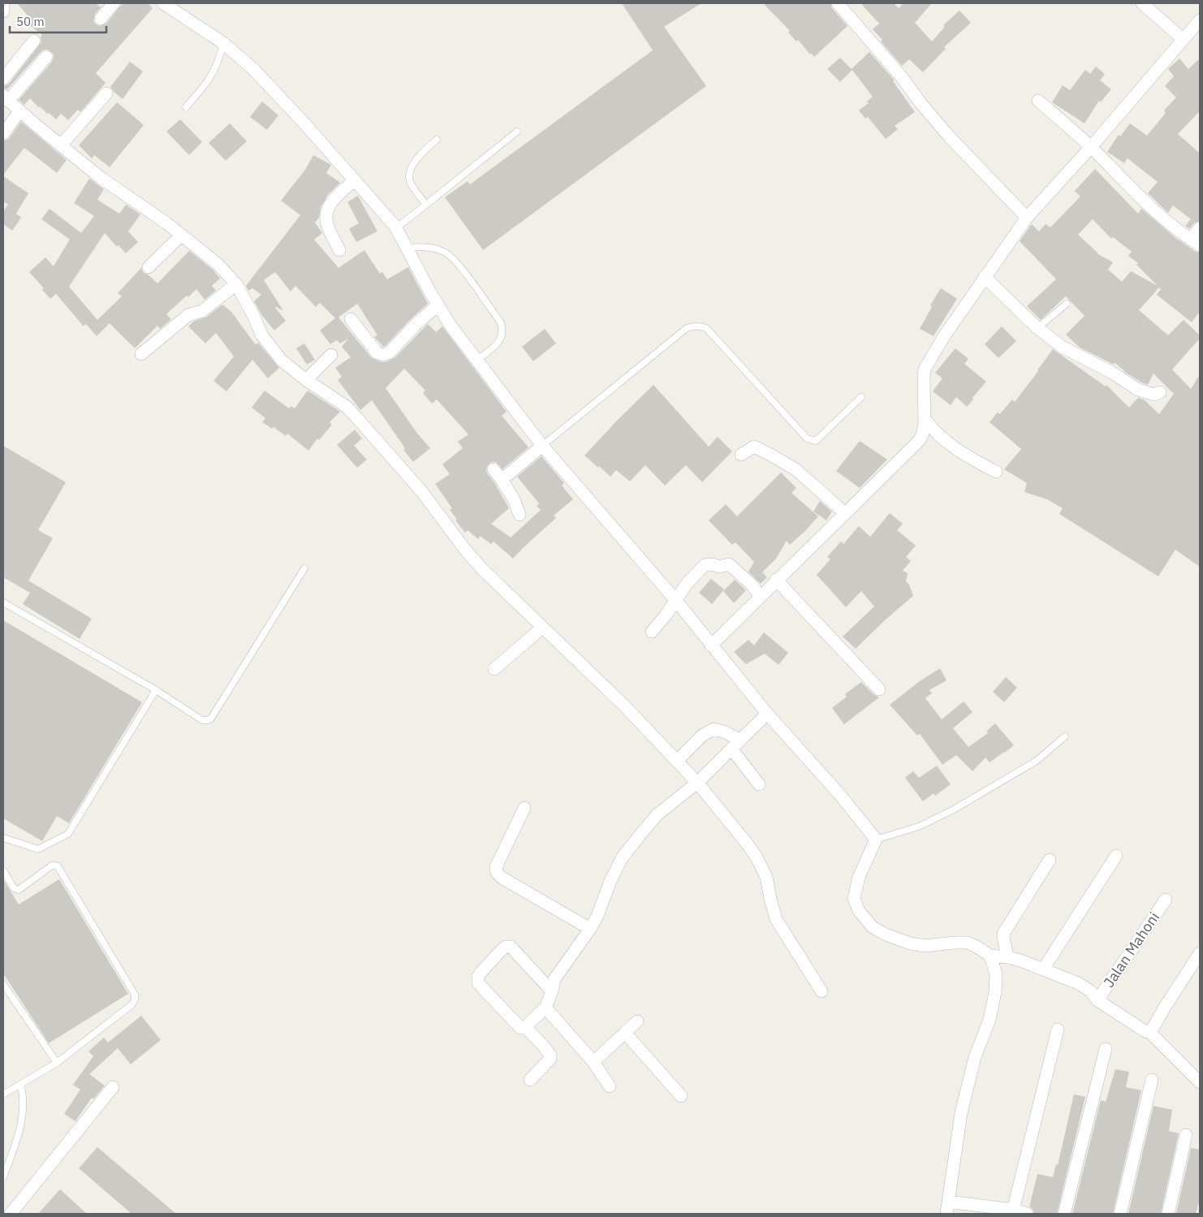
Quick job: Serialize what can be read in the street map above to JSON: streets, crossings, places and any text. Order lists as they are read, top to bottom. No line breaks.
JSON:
{"streets":{"street":["Jalan Mahoni"]},"scale_bar":"50 m"}
